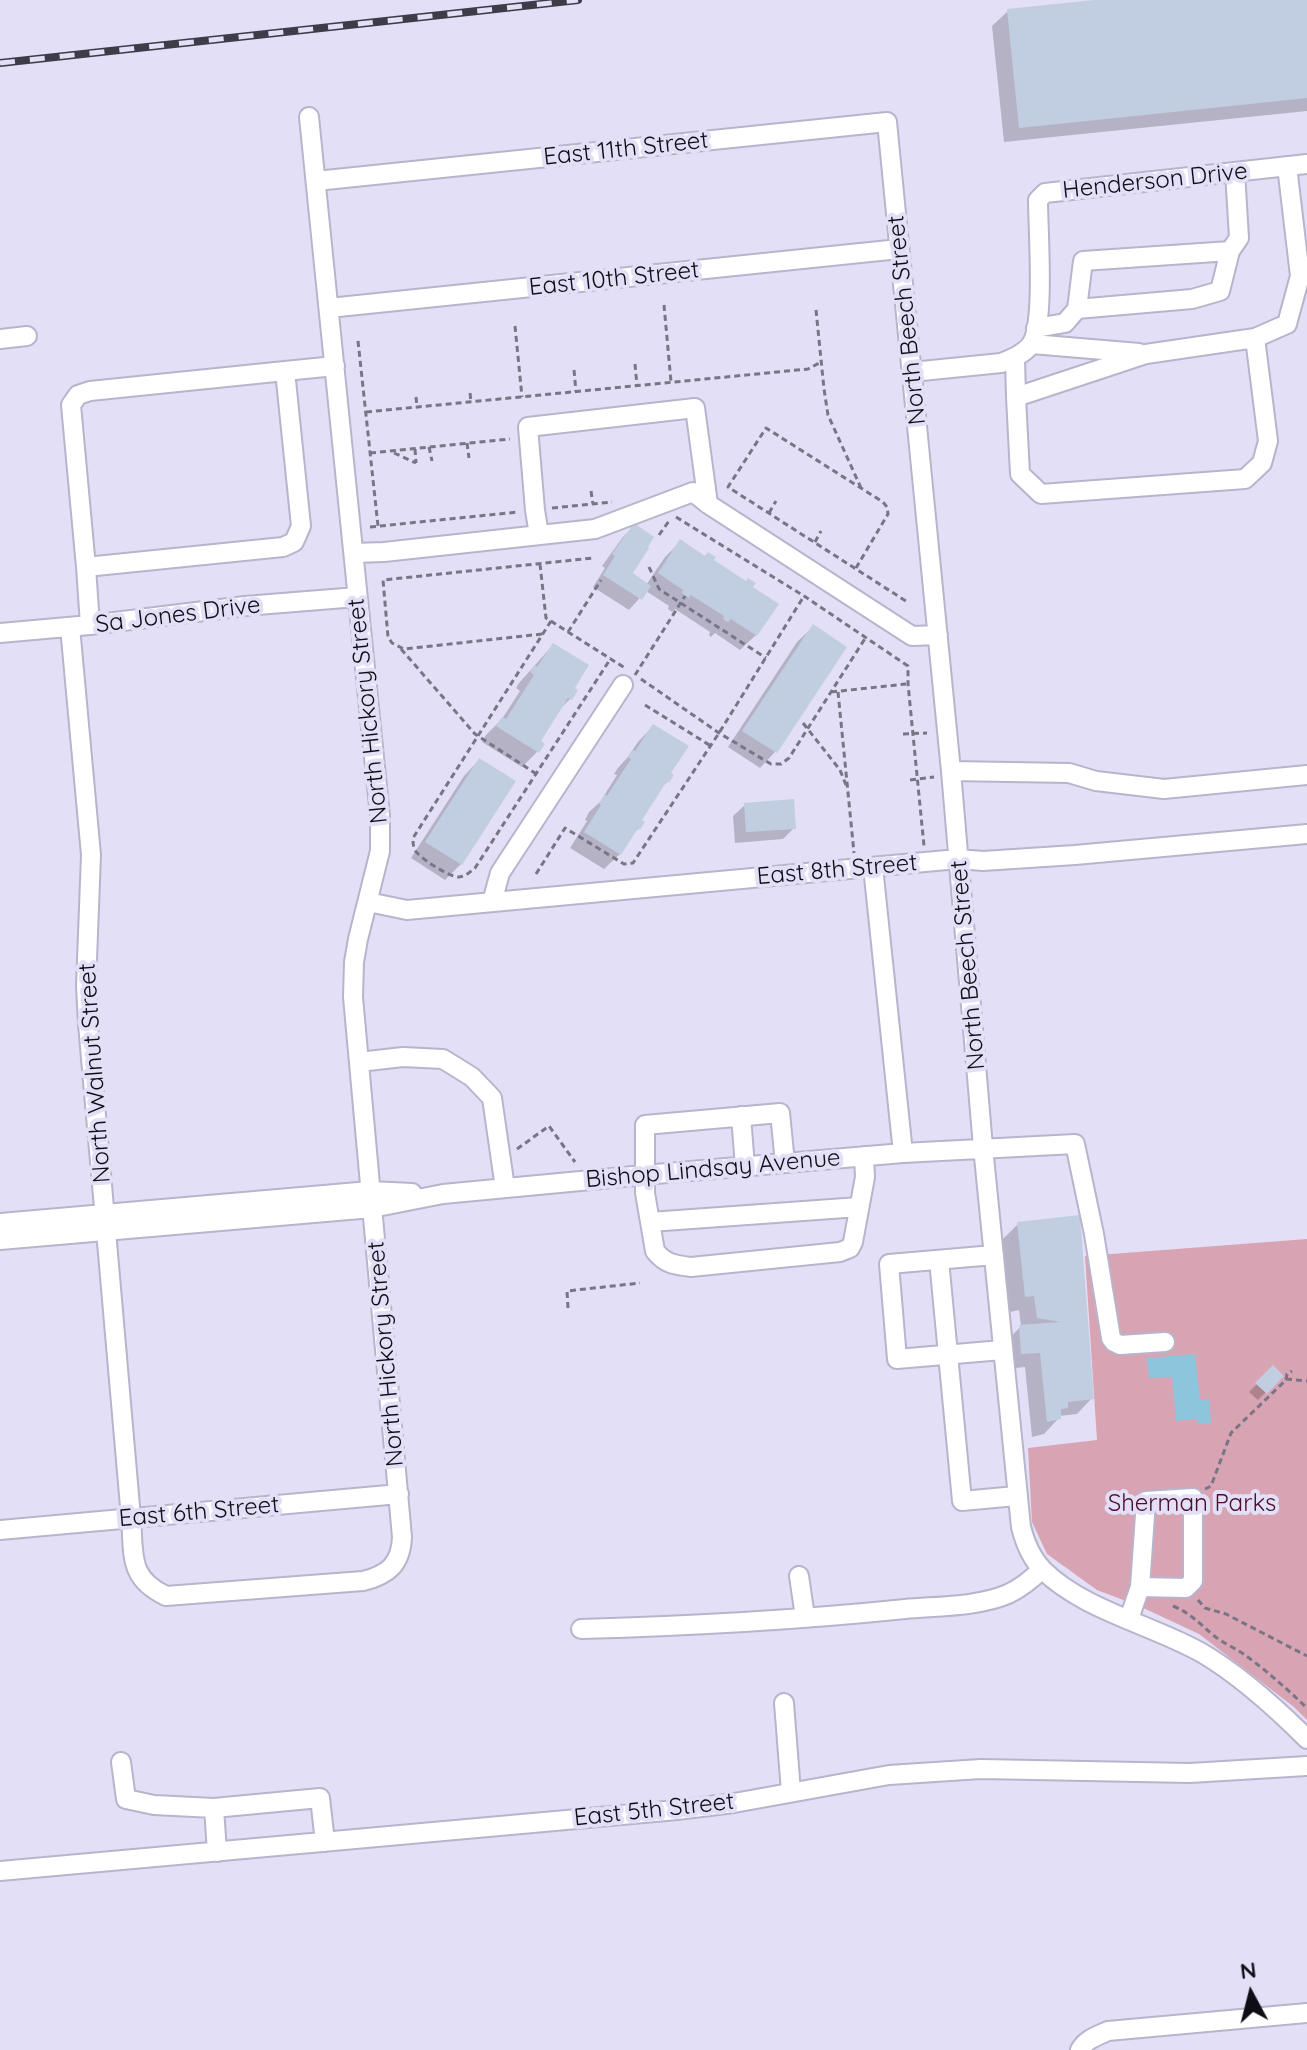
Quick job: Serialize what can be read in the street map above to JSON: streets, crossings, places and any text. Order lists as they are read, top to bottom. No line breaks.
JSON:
{"streets":{"street":["East 11th Street","Henderson Drive","East 10th Street","North Beech Street","Sa Jones Drive","North Hickory Street","East 8th Street","North Walnut Street","Bishop Lindsay Avenue","East 6th Street","East 5th Street"]},"crossings":[["East 11th Street","North Beech Street"],["East 11th Street","North Hickory Street"],["East 10th Street","North Beech Street"],["East 10th Street","North Hickory Street"],["North Beech Street","East 8th Street"],["North Beech Street","Bishop Lindsay Avenue"],["Sa Jones Drive","North Hickory Street"],["Sa Jones Drive","North Walnut Street"],["North Hickory Street","East 8th Street"],["North Hickory Street","North Walnut Street"],["North Hickory Street","Bishop Lindsay Avenue"],["North Hickory Street","East 6th Street"],["North Walnut Street","Bishop Lindsay Avenue"],["North Walnut Street","East 6th Street"]],"parks":["Sherman Parks"],"north":"top"}
